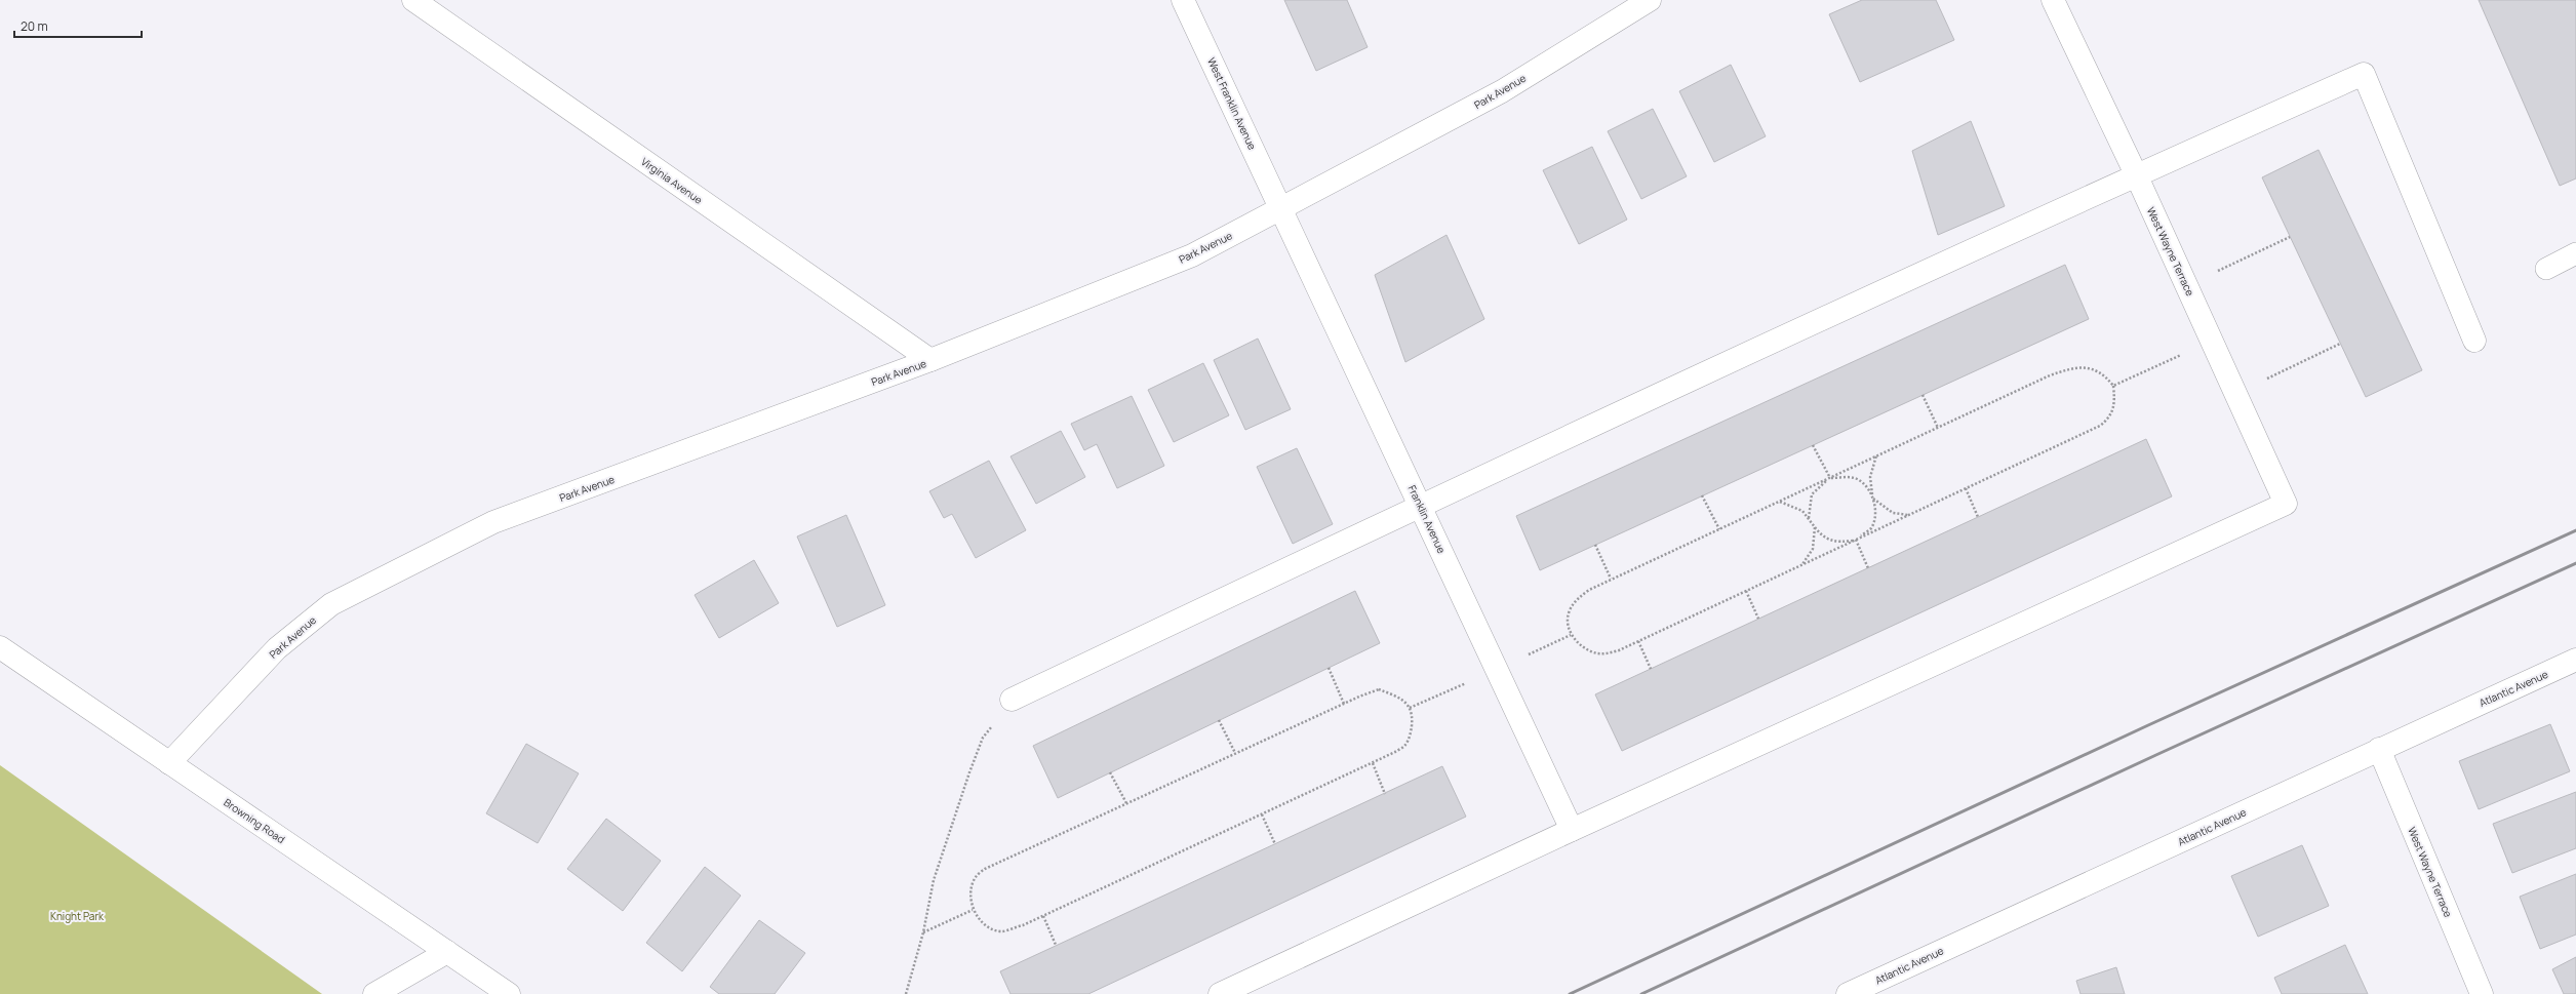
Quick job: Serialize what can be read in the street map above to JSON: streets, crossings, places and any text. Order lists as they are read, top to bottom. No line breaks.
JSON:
{"streets":{"street":["Park Avenue","West Franklin Avenue","Virginia Avenue","West Wayne Terrace","Franklin Avenue","Atlantic Avenue","Browning Road"]},"crossings":[["Park Avenue","West Franklin Avenue"],["Park Avenue","Virginia Avenue"],["Park Avenue","Franklin Avenue"],["Park Avenue","Browning Road"],["West Franklin Avenue","Franklin Avenue"],["West Wayne Terrace","Franklin Avenue"],["West Wayne Terrace","Atlantic Avenue"]],"parks":["Knight Park"],"scale_bar":"20 m"}
